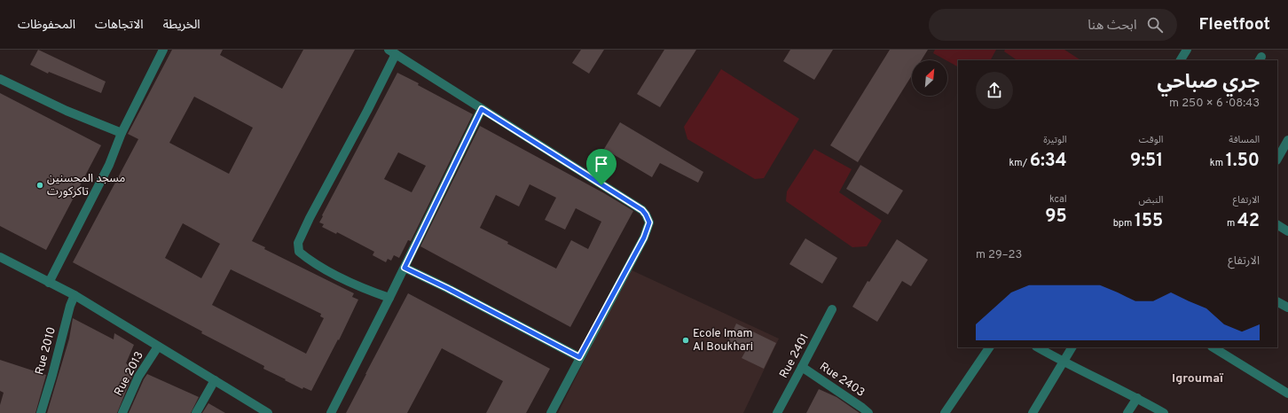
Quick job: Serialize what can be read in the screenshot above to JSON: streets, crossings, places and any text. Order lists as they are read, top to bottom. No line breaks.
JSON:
{"streets":{"street":["Rue 2010","Rue 2401","Rue 2013","Rue 2403"]},"crossings":[["Rue 2401","Rue 2403"]],"districts":["Igroumaï"],"places":["مسجد المحسنين تاكركورت","Ecole Imam Al Boukhari"],"north":"top right","page":{"header":"Fleetfoot","search":"ابحث هنا","nav":["الخريطة","الاتجاهات","المحفوظات"],"heading":["جري صباحي","08:43 · 6 × 250 m"],"stats":[["المسافة","1.50 km"],["الوقت","9:51"],["الوتيرة","6:34 /km"],["الارتفاع","42 m"],["النبض","155 bpm"],["kcal","95"]],"chart":["الارتفاع","23–29 m"]}}
